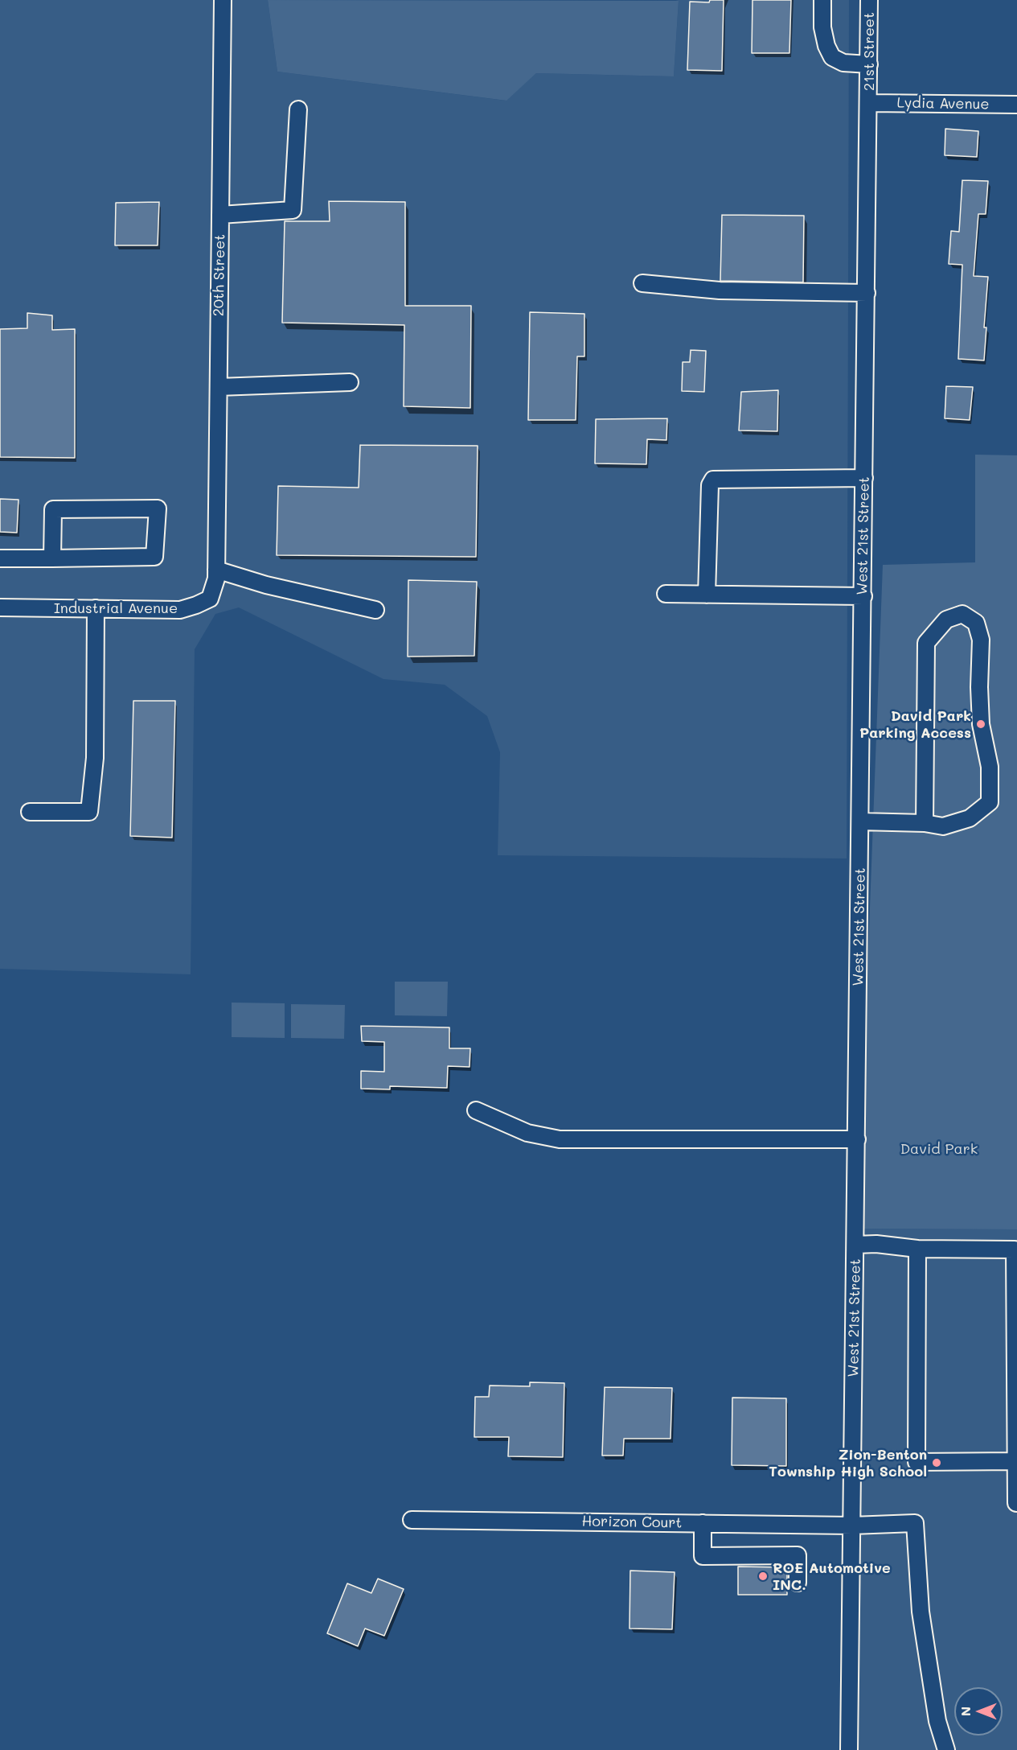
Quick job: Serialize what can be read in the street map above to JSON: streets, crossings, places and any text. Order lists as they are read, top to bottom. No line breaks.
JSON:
{"streets":{"street":["21st Street","Lydia Avenue","20th Street","West 21st Street","Industrial Avenue","Horizon Court"]},"crossings":[["21st Street","Lydia Avenue"],["21st Street","West 21st Street"],["Lydia Avenue","West 21st Street"],["20th Street","Industrial Avenue"],["West 21st Street","Horizon Court"]],"parks":["David Park"],"places":["David Park Parking Access","Zion-Benton Township High School","ROE Automotive INC."],"north":"left"}
